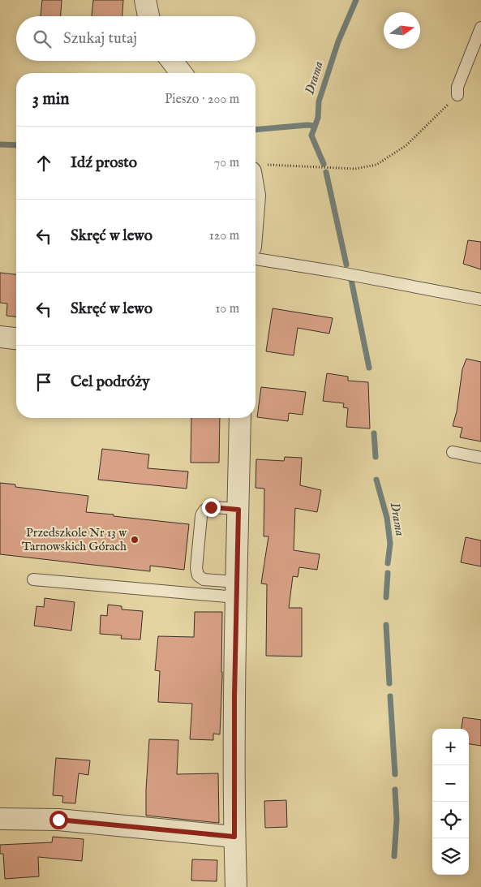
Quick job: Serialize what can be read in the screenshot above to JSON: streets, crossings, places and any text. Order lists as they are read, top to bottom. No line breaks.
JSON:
{"water":["Drama"],"places":["Przedszkole Nr 13 w Tarnowskich Górach"],"north":"right","page":{"search":"Szukaj tutaj","heading":["3 min","Pieszo · 200 m"],"list":[["Idź prosto","70 m"],["Skręć w lewo","120 m"],["Skręć w lewo","10 m"],"Cel podróży"],"map_buttons":["+","−"]}}
